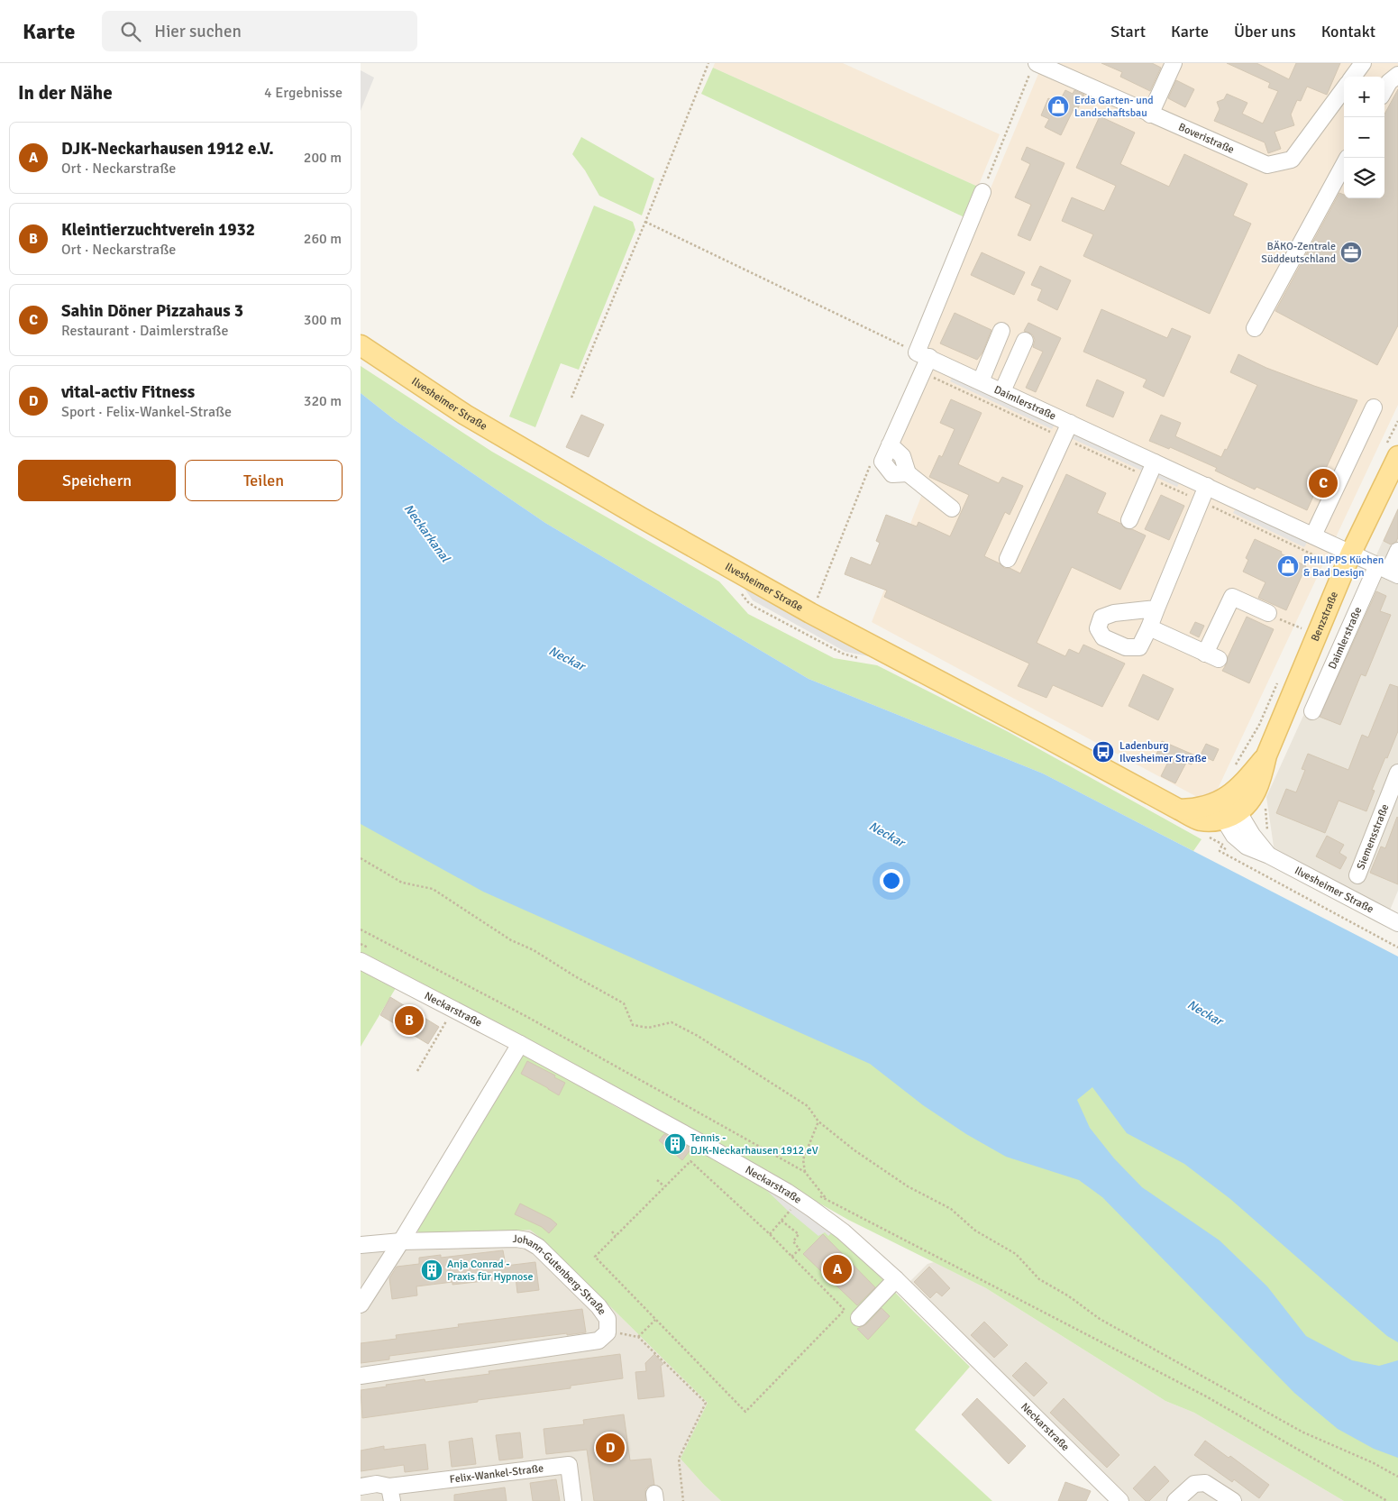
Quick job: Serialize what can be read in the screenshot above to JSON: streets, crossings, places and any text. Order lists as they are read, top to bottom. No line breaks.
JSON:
{"streets":{"main road":["Ilvesheimer Straße","Benzstraße"],"street":["Boveristraße","Daimlerstraße","Siemensstraße","Neckarstraße","Johann-Gutenberg-Straße","Felix-Wankel-Straße"]},"crossings":[["Daimlerstraße","Benzstraße"],["Ilvesheimer Straße","Benzstraße"]],"water":["Neckarkanal","Neckar"],"places":{"shop":["Erda Garten- und Landschaftsbau","PHILIPPS Küchen & Bad Design"],"office":["BÄKO-Zentrale Süddeutschland"],"bus stop":["Ladenburg Ilvesheimer Straße"],"building":["Tennis - DJK-Neckarhausen 1912 eV","Anja Conrad - Praxis für Hypnose"]},"page":{"header":"Karte","search":"Hier suchen","nav":["Start","Karte","Über uns","Kontakt"],"heading":["In der Nähe","4 Ergebnisse"],"map_buttons":["+","−"],"list":[{"mark":"A","name":"DJK-Neckarhausen 1912 e.V.","note":"Ort · Neckarstraße","value":"200 m"},{"mark":"B","name":"Kleintierzuchtverein 1932","note":"Ort · Neckarstraße","value":"260 m"},{"mark":"C","name":"Sahin Döner Pizzahaus 3","note":"Restaurant · Daimlerstraße","value":"300 m"},{"mark":"D","name":"vital-activ Fitness","note":"Sport · Felix-Wankel-Straße","value":"320 m"}],"buttons":["Speichern","Teilen"],"pins":["C","B","A","D"]}}
